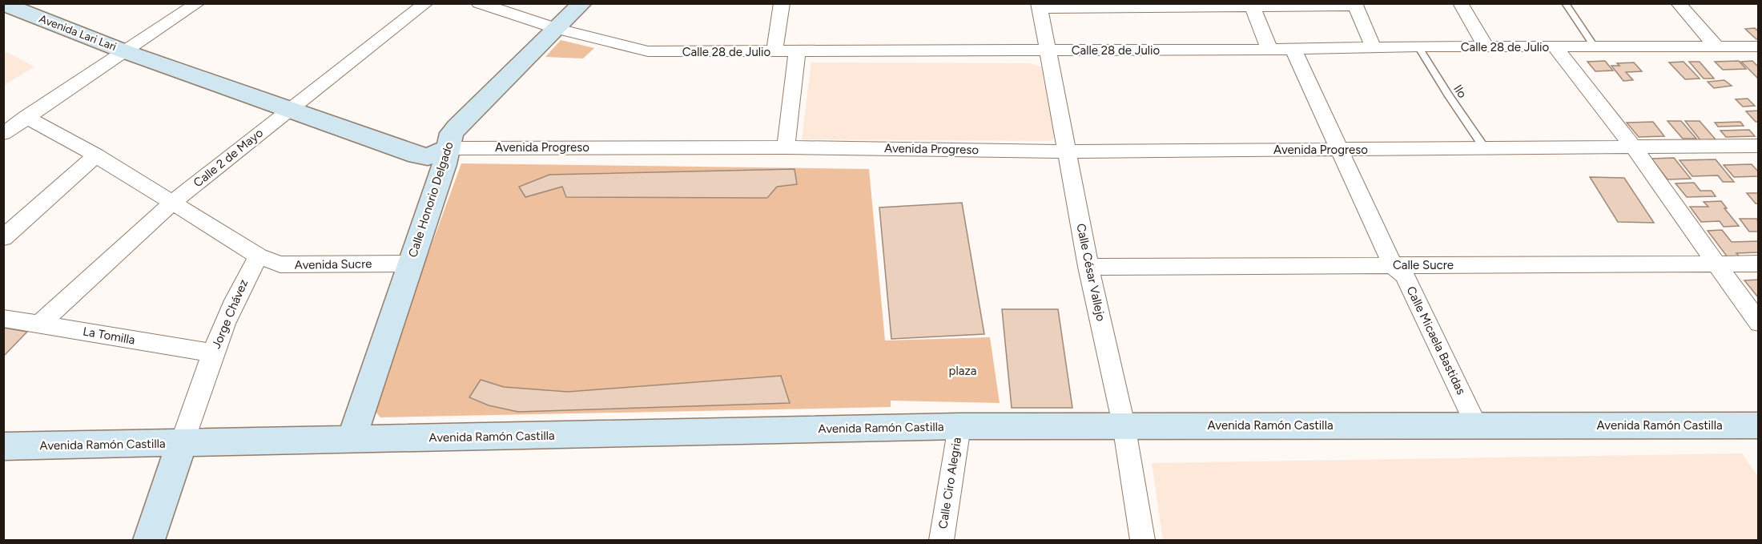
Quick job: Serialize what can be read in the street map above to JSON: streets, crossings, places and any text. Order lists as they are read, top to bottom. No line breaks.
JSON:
{"streets":{"main road":["Avenida Lari Lari","Avenida Progreso","Calle Honorio Delgado","Avenida Ramón Castilla"],"street":["Calle 28 de Julio","Calle 2 de Mayo","Avenida Sucre","Calle Sucre","Calle César Vallejo","Jorge Chávez","La Tomilla","Calle Micaela Bastidas","Calle Ciro Alegria"],"lane":["Ilo"]},"crossings":[["Avenida Lari Lari","Avenida Progreso"],["Calle 28 de Julio","Ilo"],["Calle 28 de Julio","Calle Honorio Delgado"],["Calle 28 de Julio","Calle César Vallejo"],["Calle 28 de Julio","Calle Micaela Bastidas"],["Ilo","Avenida Progreso"],["Avenida Progreso","Calle 2 de Mayo"],["Avenida Progreso","Calle Honorio Delgado"],["Avenida Progreso","Calle César Vallejo"],["Avenida Progreso","Calle Micaela Bastidas"],["Calle 2 de Mayo","La Tomilla"],["Calle Honorio Delgado","Avenida Sucre"],["Calle Honorio Delgado","Avenida Ramón Castilla"],["Avenida Sucre","Jorge Chávez"],["Calle Sucre","Calle César Vallejo"],["Calle Sucre","Calle Micaela Bastidas"],["Calle César Vallejo","Avenida Ramón Castilla"],["Jorge Chávez","La Tomilla"],["Jorge Chávez","Avenida Ramón Castilla"],["Calle Micaela Bastidas","Avenida Ramón Castilla"],["Avenida Ramón Castilla","Calle Ciro Alegria"]],"parks":["plaza"]}
